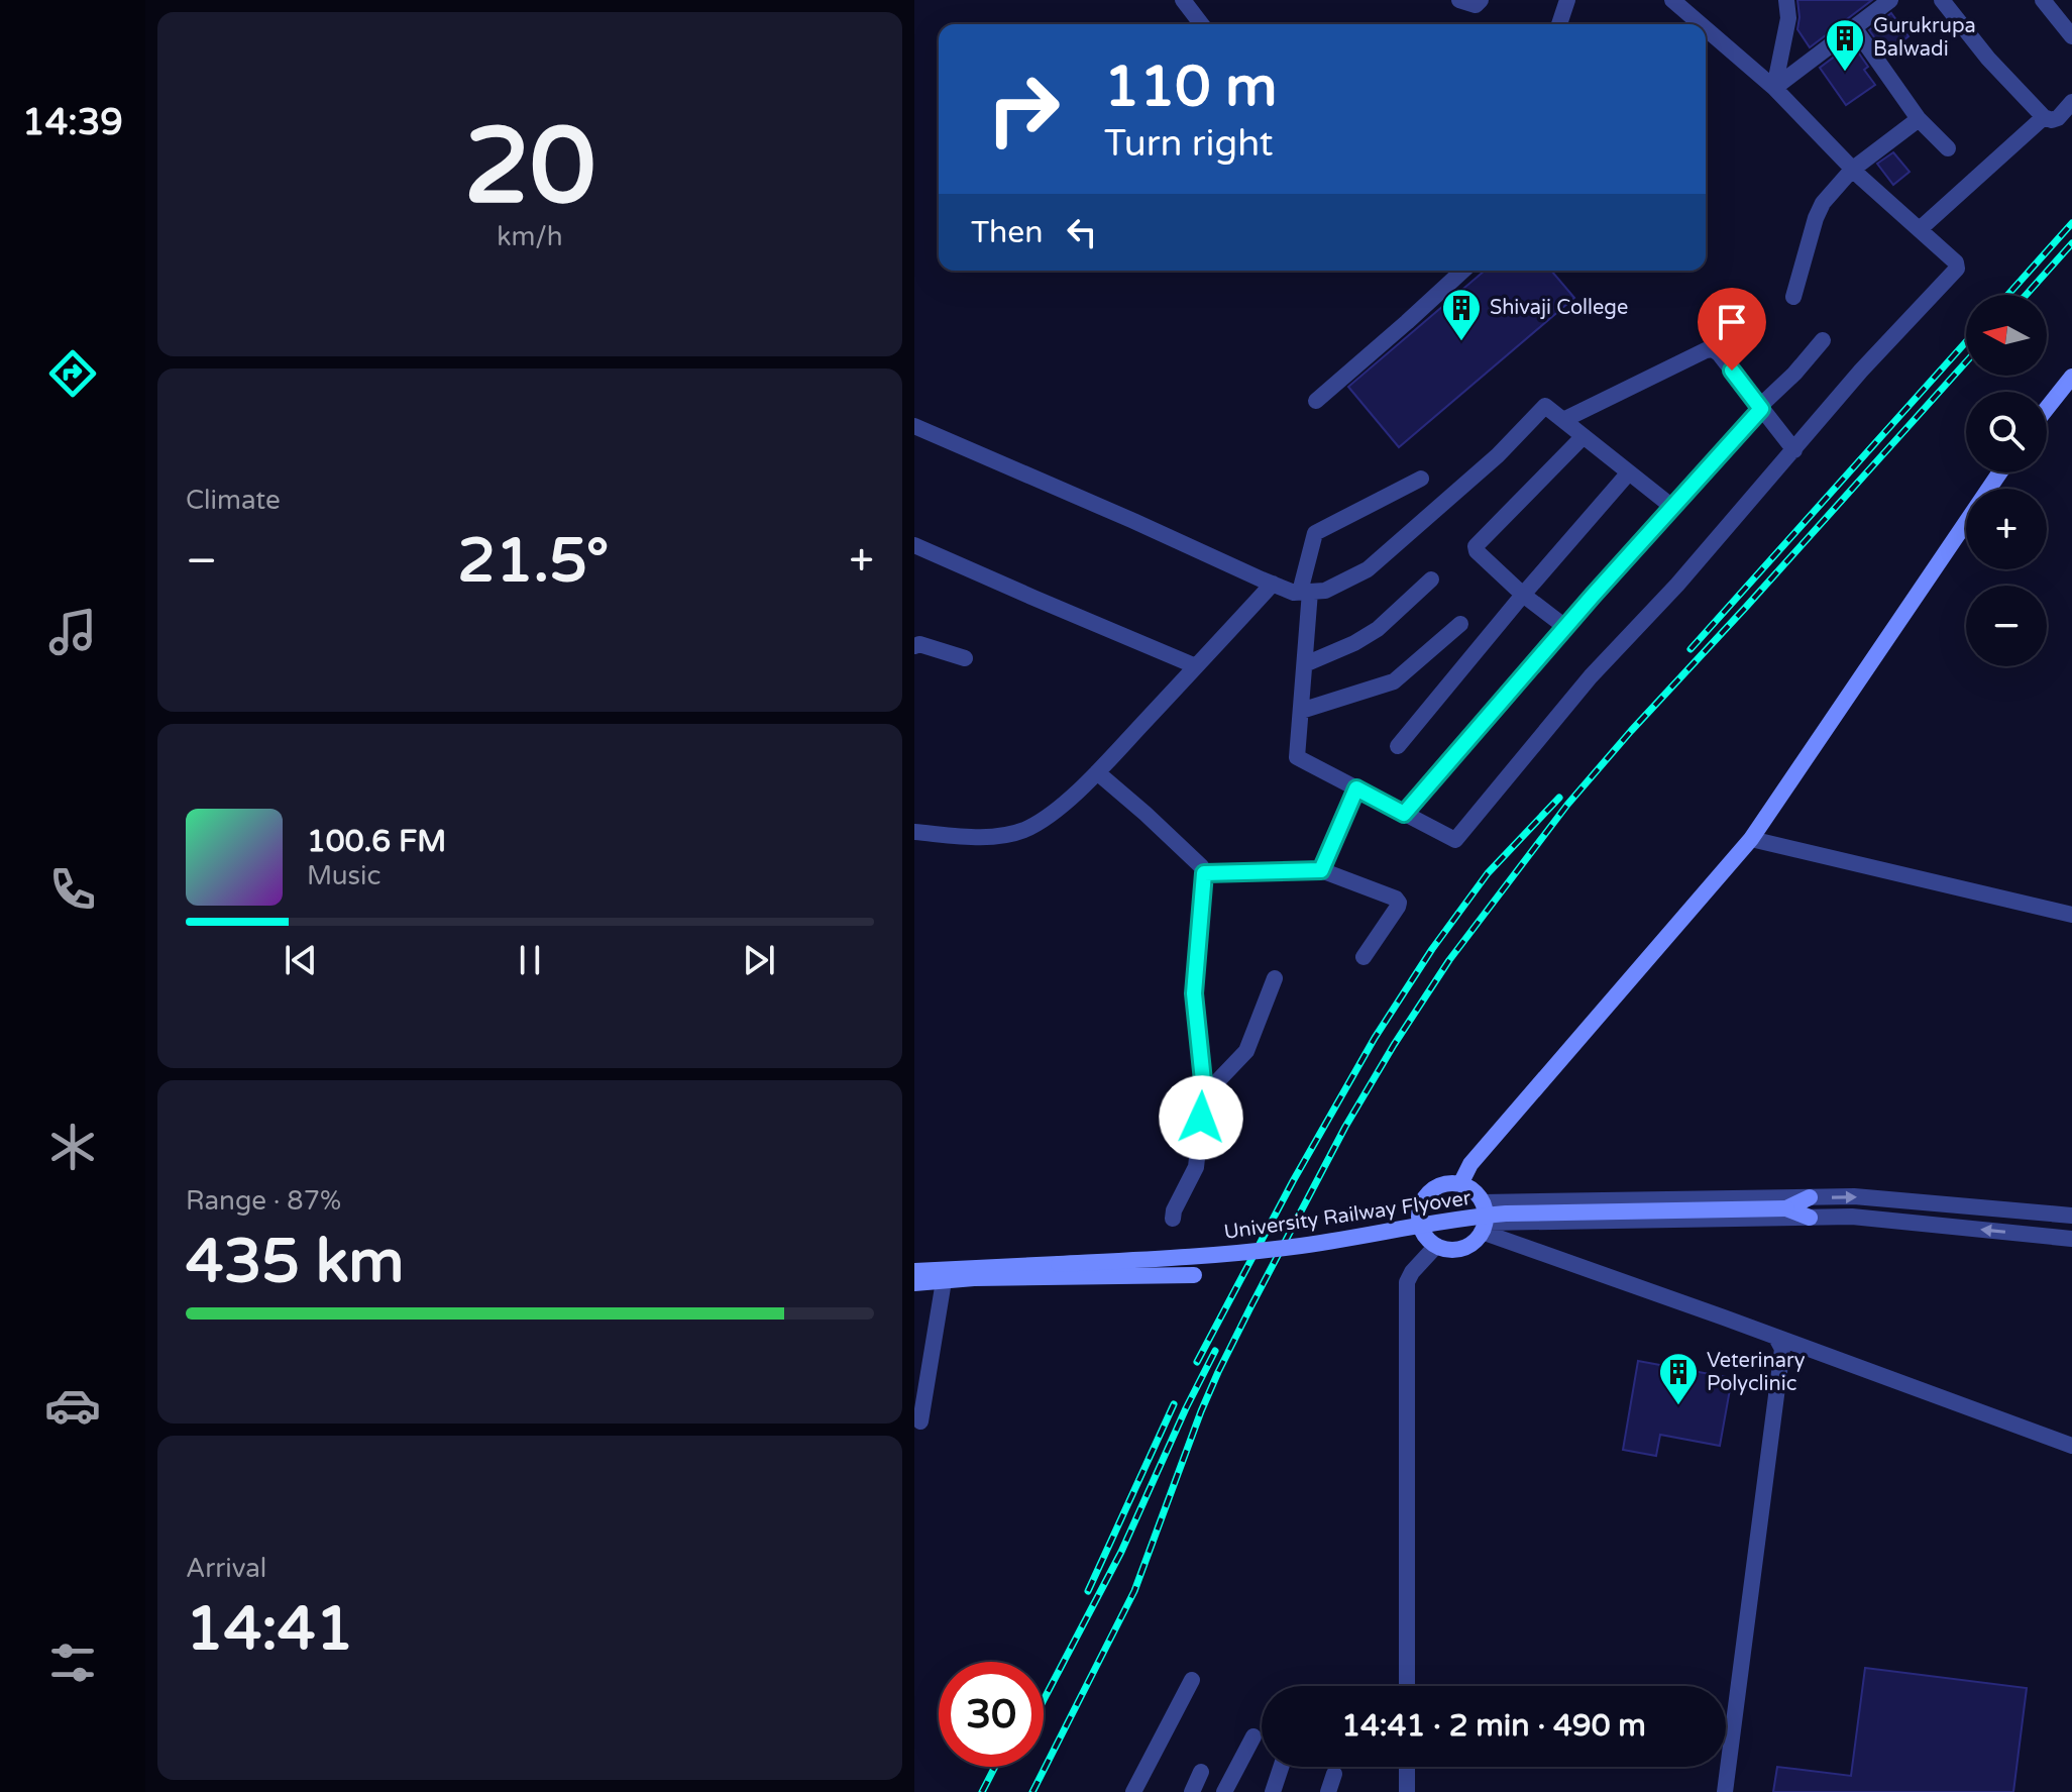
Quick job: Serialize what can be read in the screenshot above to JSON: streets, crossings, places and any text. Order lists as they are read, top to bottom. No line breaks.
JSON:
{"streets":{"main road":["University Railway Flyover"]},"places":{"building":["Gurukrupa Balwadi","Shivaji College","Veterinary Polyclinic"]},"north":"left","page":{"tabs":"14:39","tile":[["20","km/h"],"Climate",["Range · 87%","435 km"],["Arrival","14:41"]],"turn":["110 m","Turn right"],"then":"Then","map_buttons":["+","−"],"heat":["−","21.5°","+"],"song":["100.6 FM","Music"],"limit":"30","trip":"14:41 · 2 min · 490 m"}}
